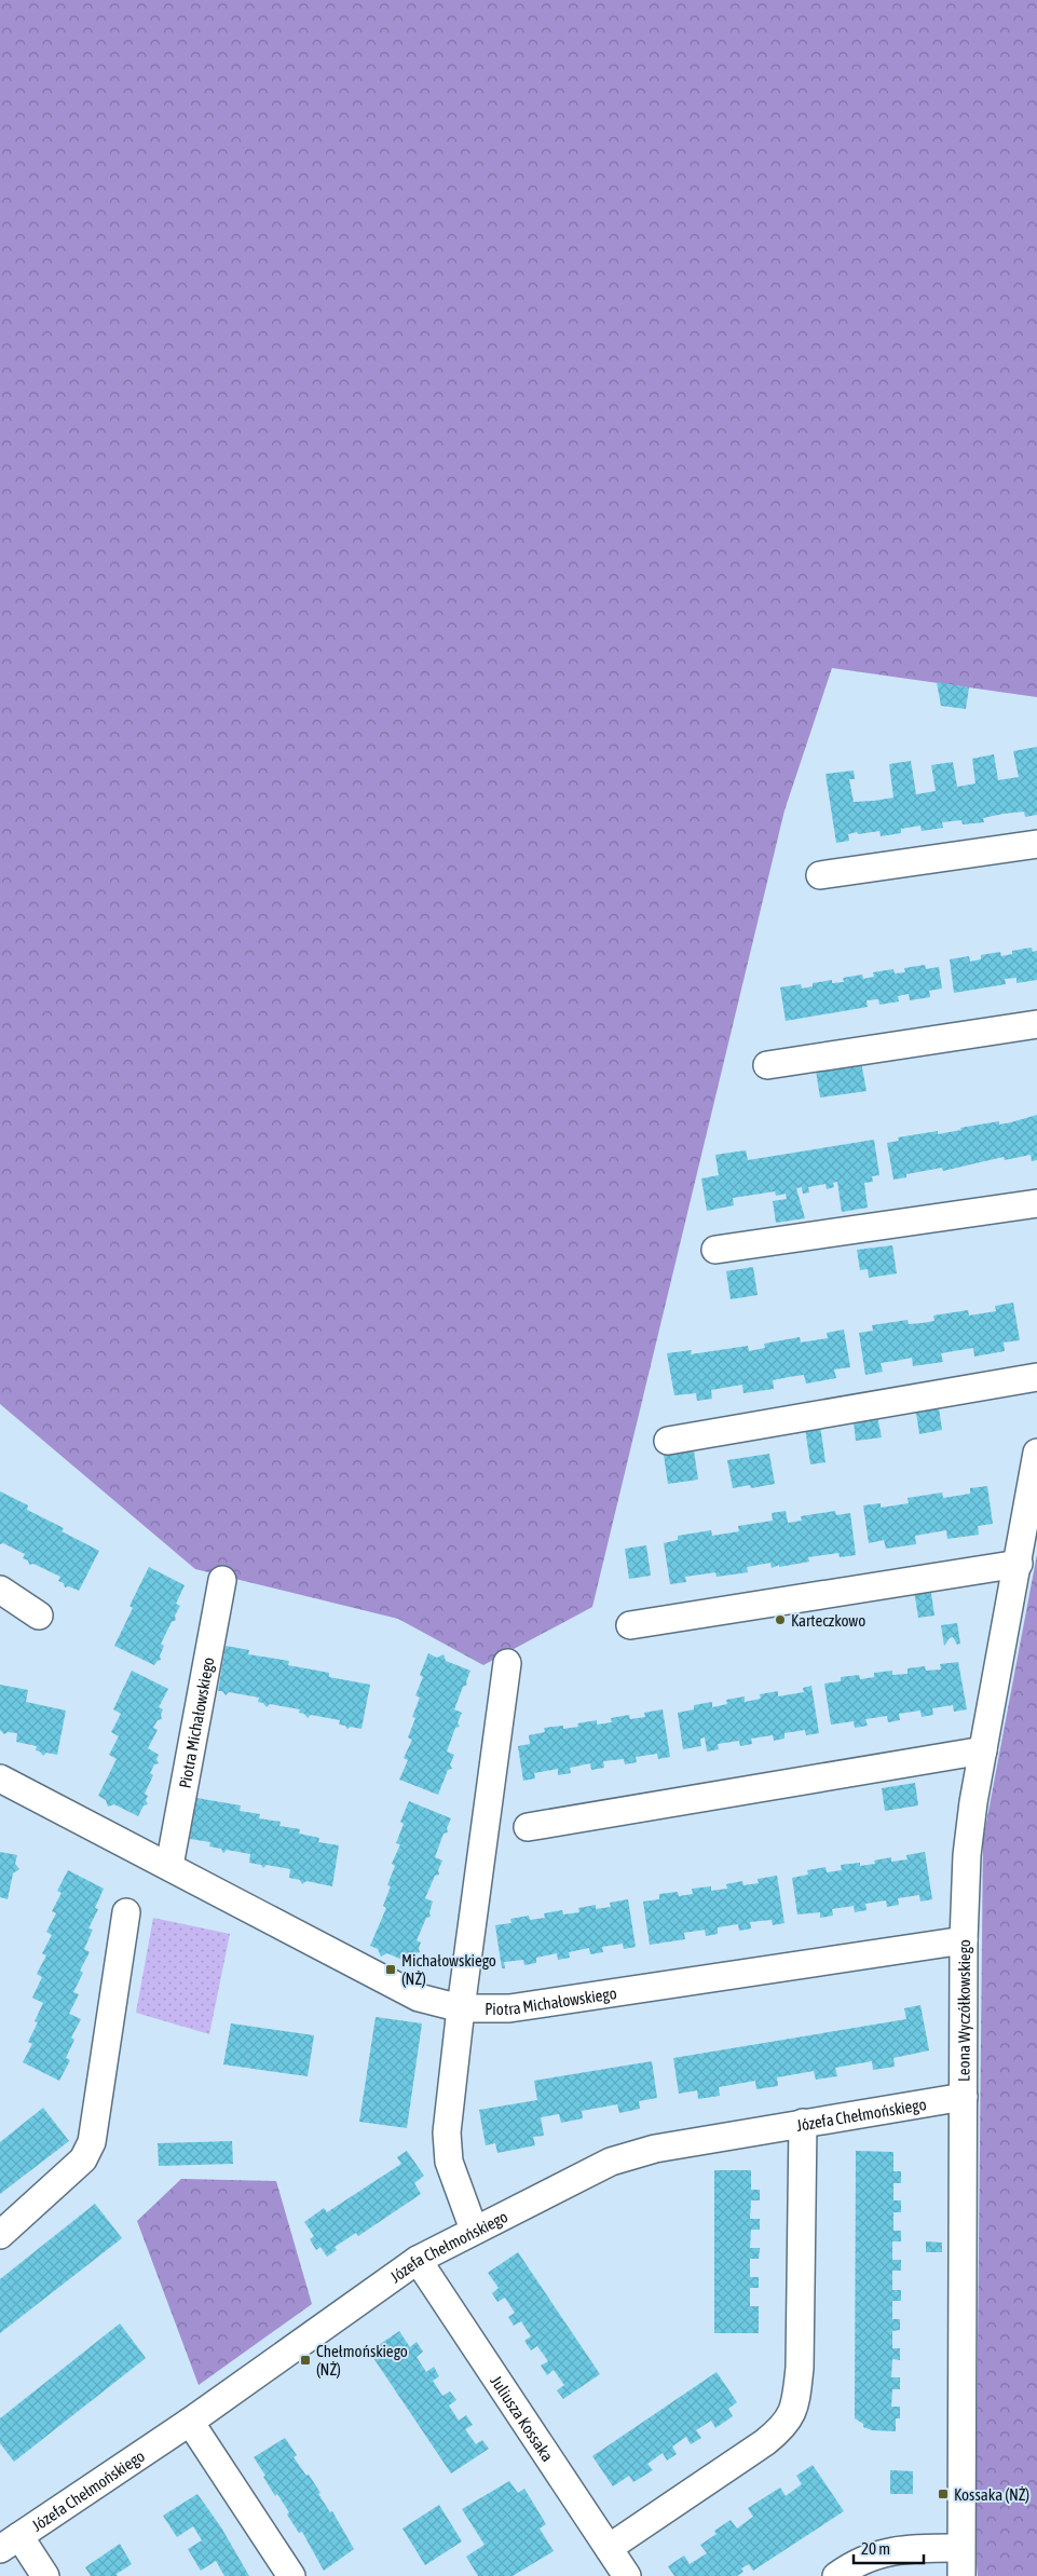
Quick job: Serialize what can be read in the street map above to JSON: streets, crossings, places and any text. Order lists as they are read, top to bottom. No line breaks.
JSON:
{"streets":{"street":["Piotra Michałowskiego","Leona Wyczółkowskiego","Józefa Chełmońskiego","Juliusza Kossaka"]},"crossings":[["Piotra Michałowskiego","Leona Wyczółkowskiego"],["Leona Wyczółkowskiego","Józefa Chełmońskiego"],["Józefa Chełmońskiego","Juliusza Kossaka"]],"places":{"other":["Karteczkowo"],"transit":["Michałowskiego (NŻ)","Chełmońskiego (NŻ)","Kossaka (NŻ)"]},"scale_bar":"20 m"}
